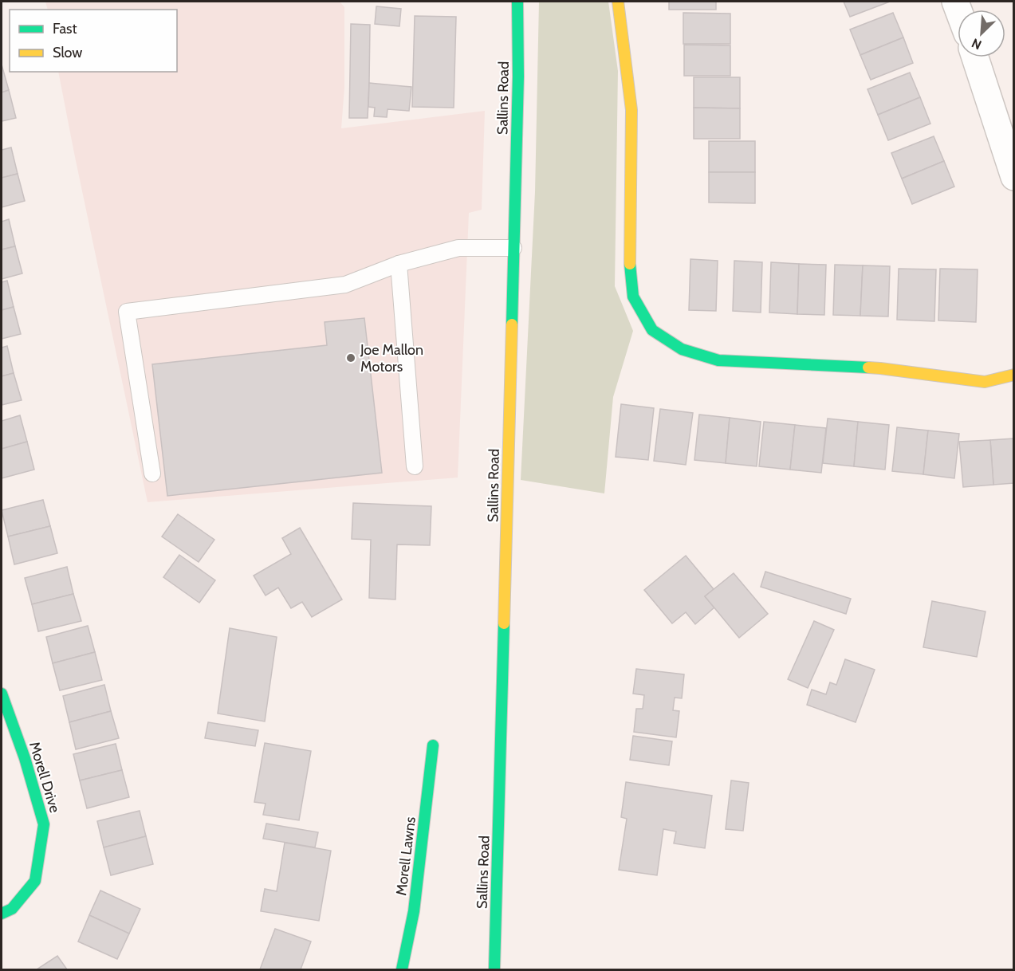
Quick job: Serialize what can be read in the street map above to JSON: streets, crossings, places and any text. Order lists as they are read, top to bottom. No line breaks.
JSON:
{"streets":{"street":["Sallins Road","Morell Drive","Morell Lawns"]},"places":["Joe Mallon Motors"],"legend":["Fast","Slow"],"north":"bottom left"}
